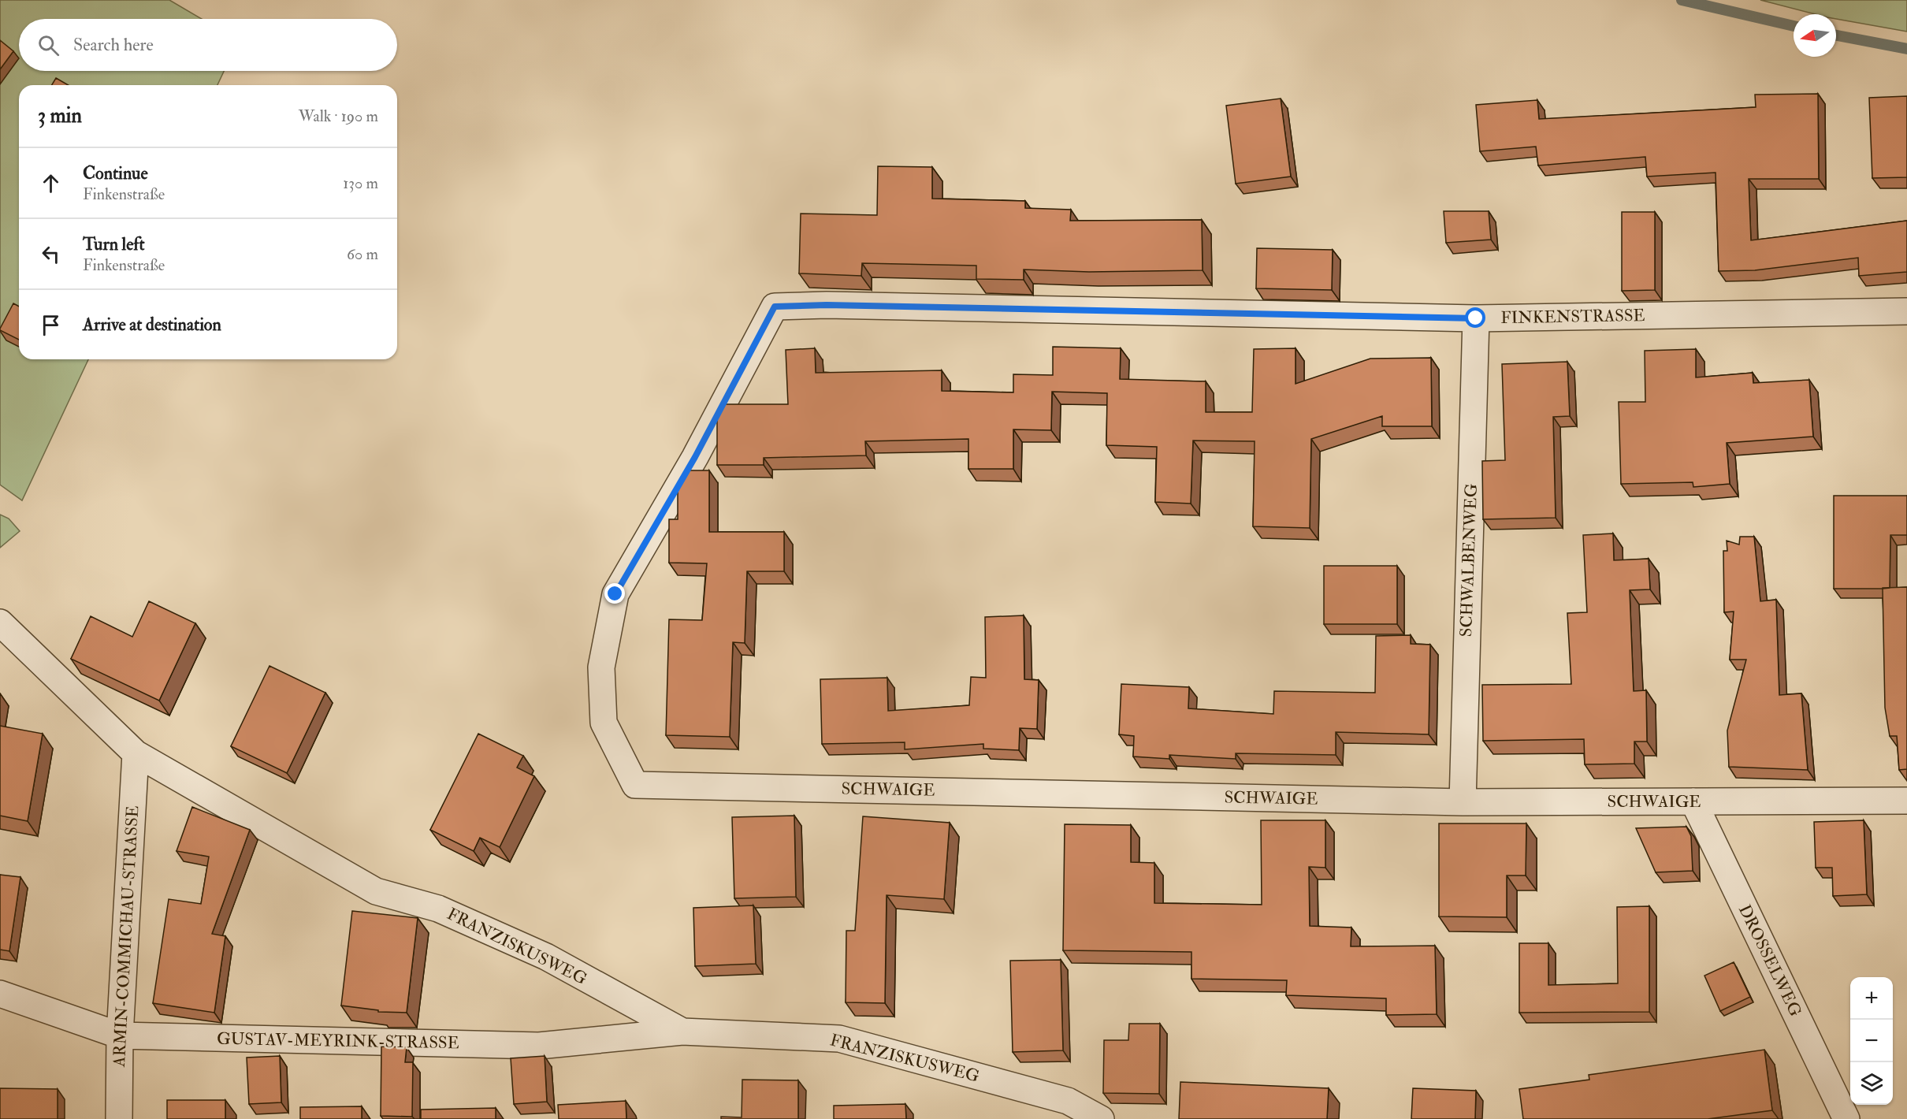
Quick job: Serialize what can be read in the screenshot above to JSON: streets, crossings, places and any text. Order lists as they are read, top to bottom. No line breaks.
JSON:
{"streets":{"street":["FINKENSTRASSE","SCHWALBENWEG","SCHWAIGE","ARMIN-COMMICHAU-STRASSE","FRANZISKUSWEG","DROSSELWEG","GUSTAV-MEYRINK-STRASSE"]},"crossings":[["FINKENSTRASSE","SCHWALBENWEG"],["FINKENSTRASSE","SCHWAIGE"],["SCHWALBENWEG","SCHWAIGE"],["SCHWAIGE","DROSSELWEG"],["ARMIN-COMMICHAU-STRASSE","FRANZISKUSWEG"],["ARMIN-COMMICHAU-STRASSE","GUSTAV-MEYRINK-STRASSE"],["FRANZISKUSWEG","GUSTAV-MEYRINK-STRASSE"]],"north":"left","page":{"search":"Search here","heading":["3 min","Walk · 190 m"],"list":[["Continue","Finkenstraße","130 m"],["Turn left","Finkenstraße","60 m"],"Arrive at destination"],"map_buttons":["+","−"]}}
